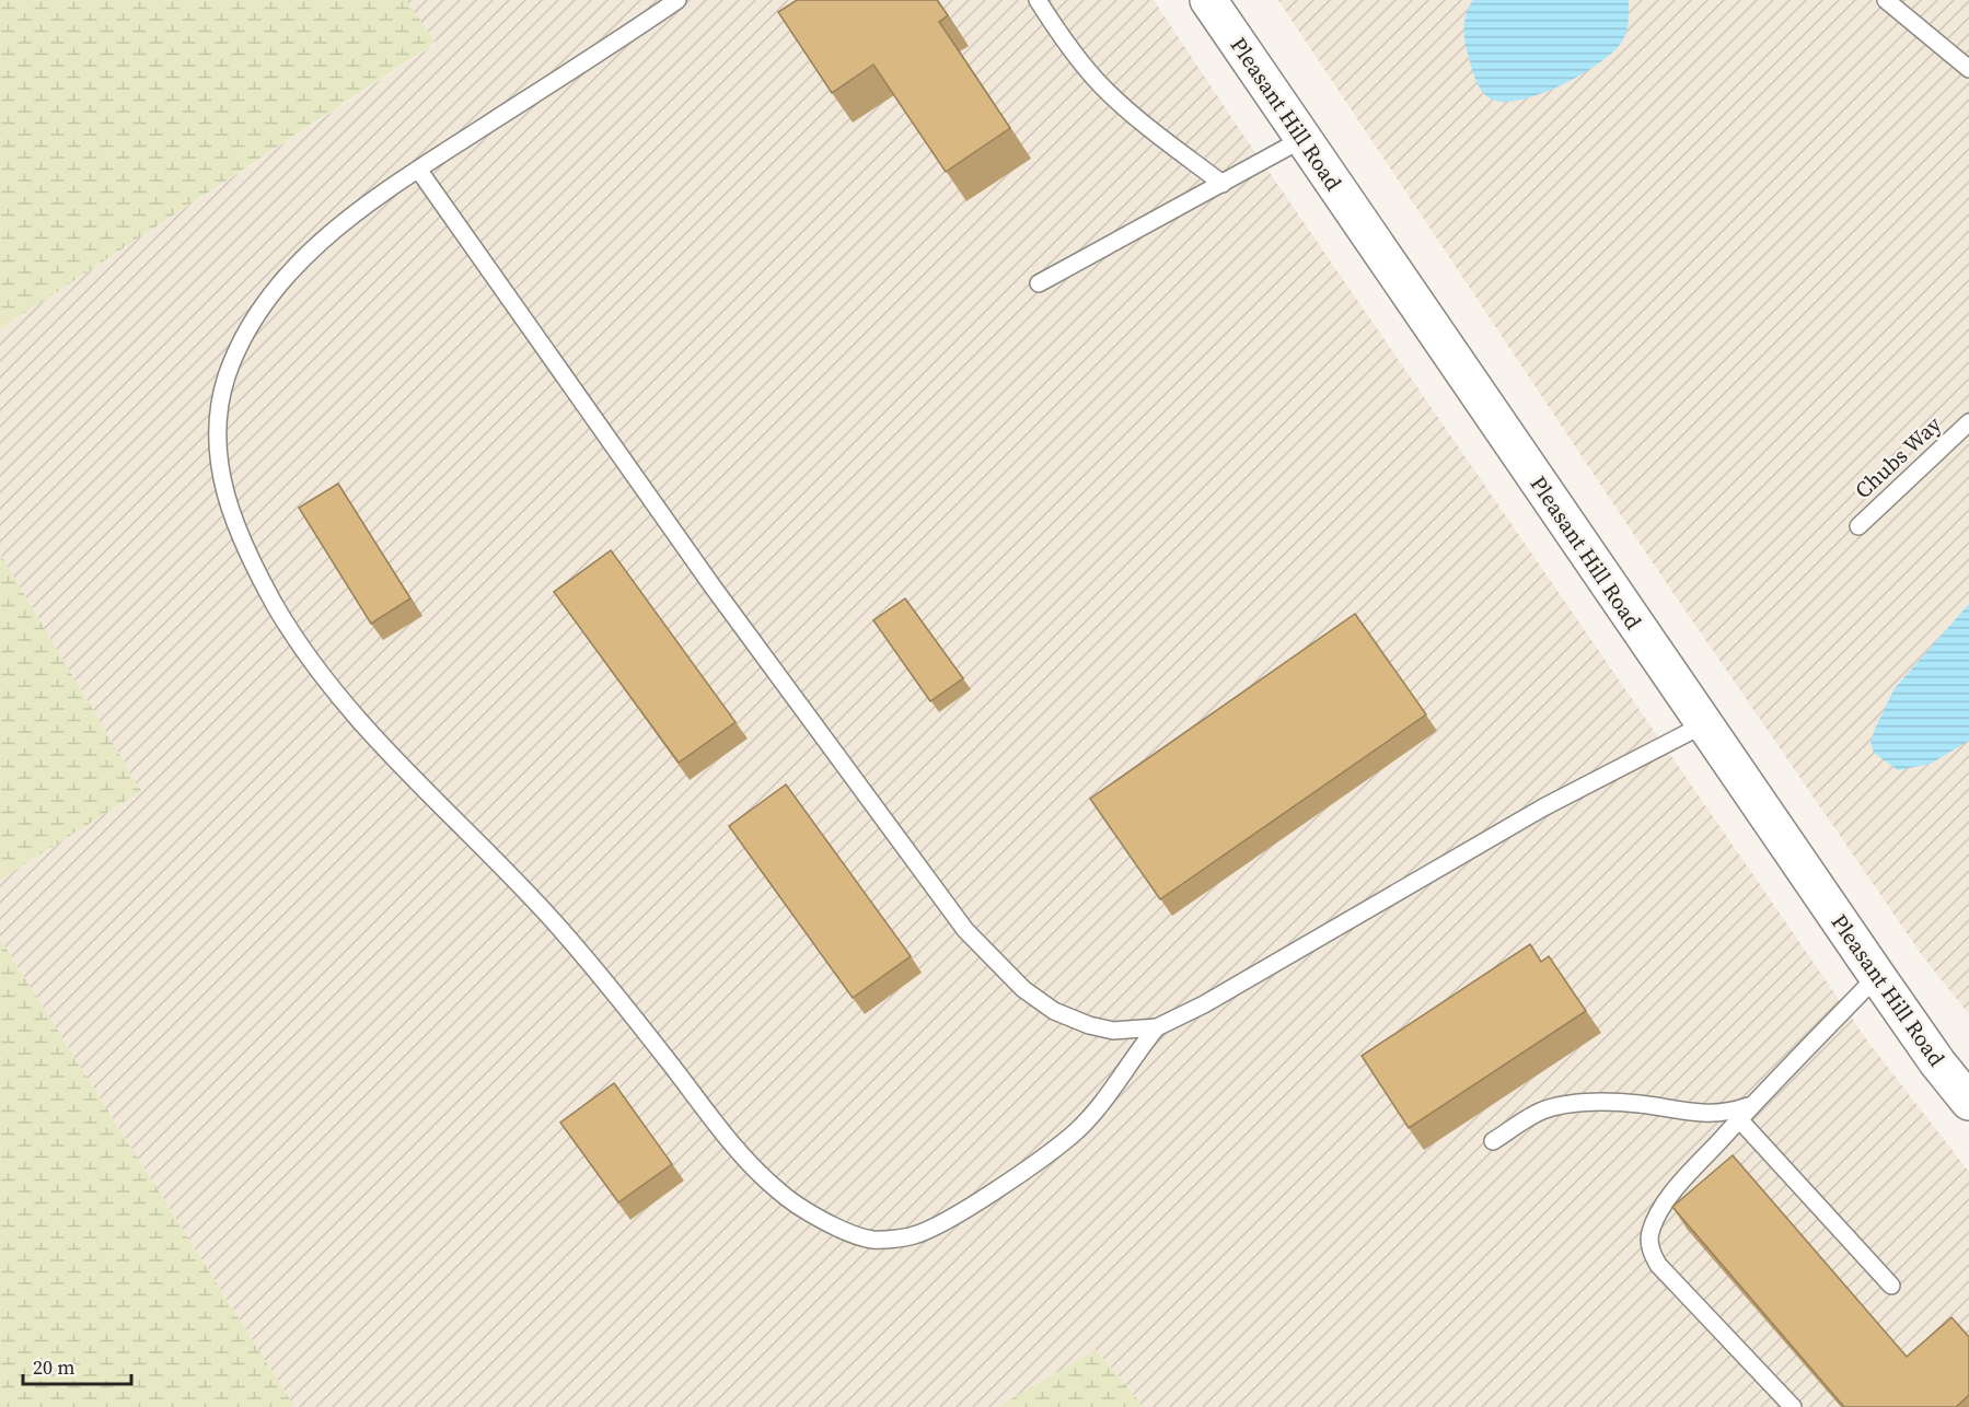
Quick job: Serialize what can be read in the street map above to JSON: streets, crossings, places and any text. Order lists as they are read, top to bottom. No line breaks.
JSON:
{"streets":{"street":["Pleasant Hill Road"],"lane":["Chubs Way"]},"scale_bar":"20 m"}
